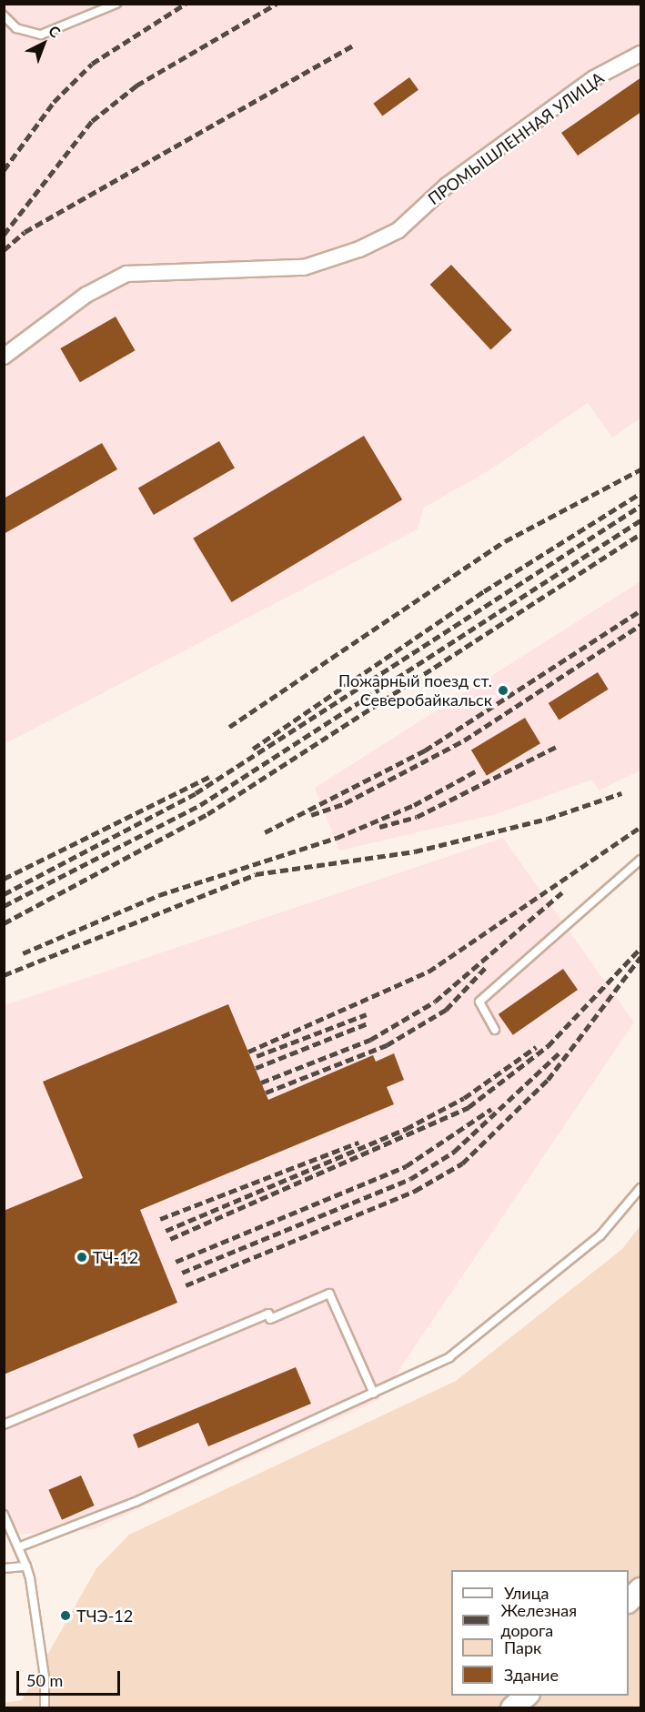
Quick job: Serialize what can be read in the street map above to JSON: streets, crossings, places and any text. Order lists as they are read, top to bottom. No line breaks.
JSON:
{"streets":{"street":["ПРОМЫШЛЕННАЯ УЛИЦА"]},"places":["Пожарный поезд ст. Северобайкальск","ТЧ-12","ТЧЭ-12"],"legend":["Улица","Железная дорога","Парк","Здание"],"scale_bar":"50 m","north":"top right"}
